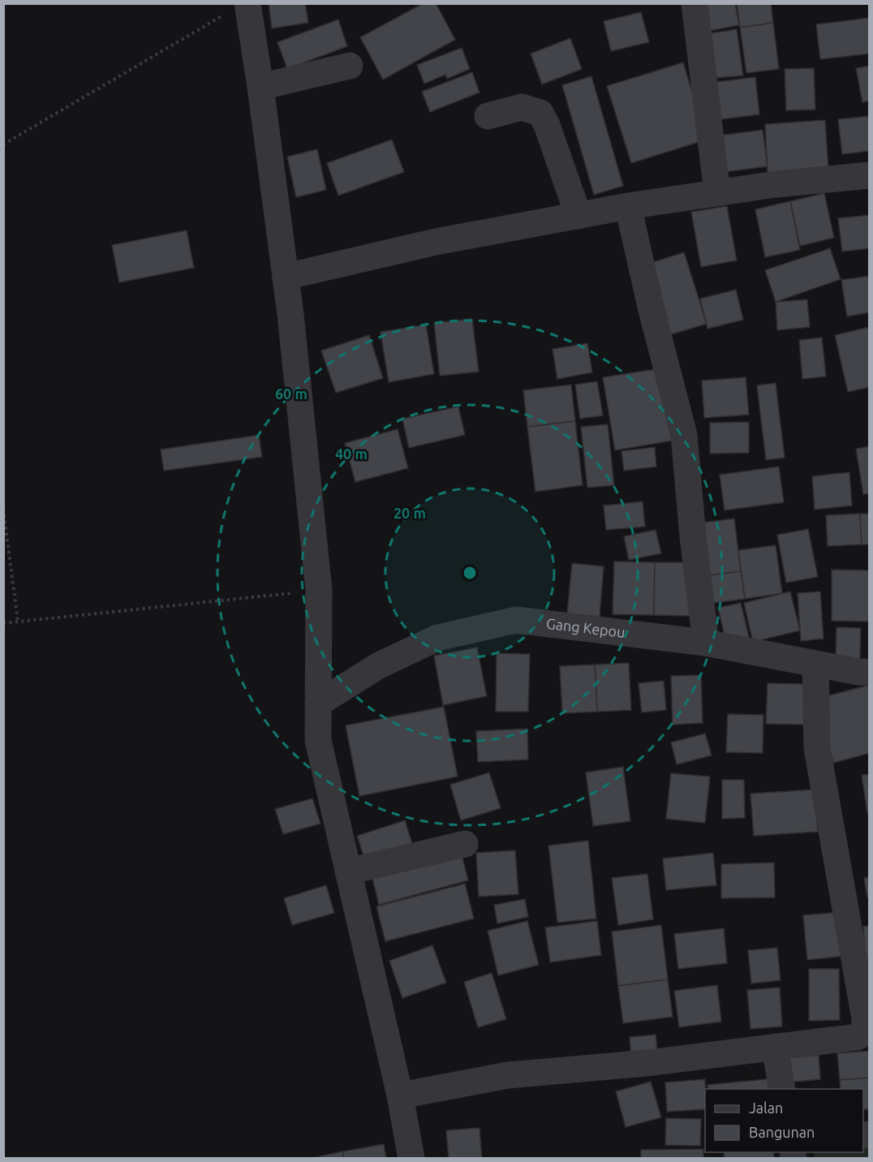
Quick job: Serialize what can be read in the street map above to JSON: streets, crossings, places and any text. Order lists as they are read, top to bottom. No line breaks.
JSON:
{"streets":{"street":["Gang Kepou"]},"legend":["Jalan","Bangunan"],"rings":["60 m","40 m","20 m"]}
